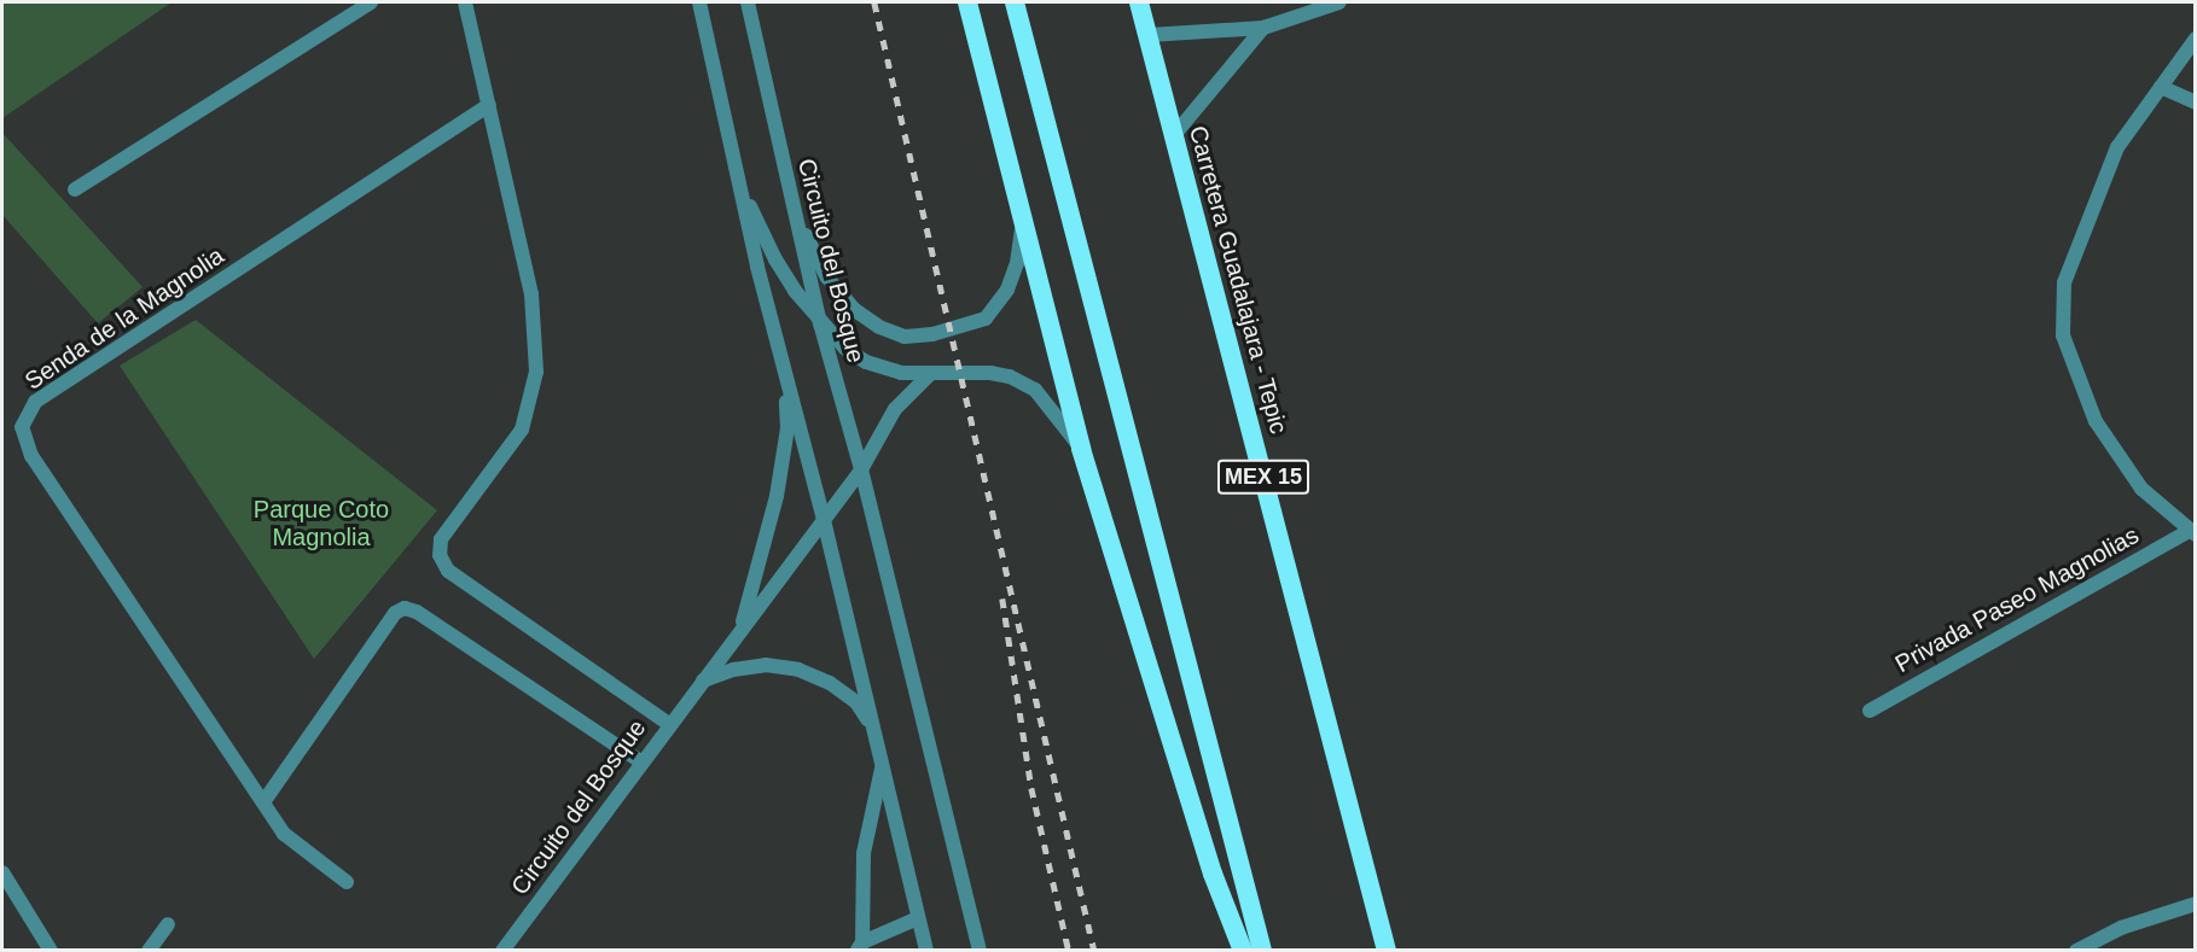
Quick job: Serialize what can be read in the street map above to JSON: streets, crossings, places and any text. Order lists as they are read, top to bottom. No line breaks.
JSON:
{"streets":{"highway":["Carretera Guadalajara - Tepic","MEX 15"],"street":["Circuito del Bosque","Senda de la Magnolia","Privada Paseo Magnolias"]},"parks":["Parque Coto Magnolia"]}
